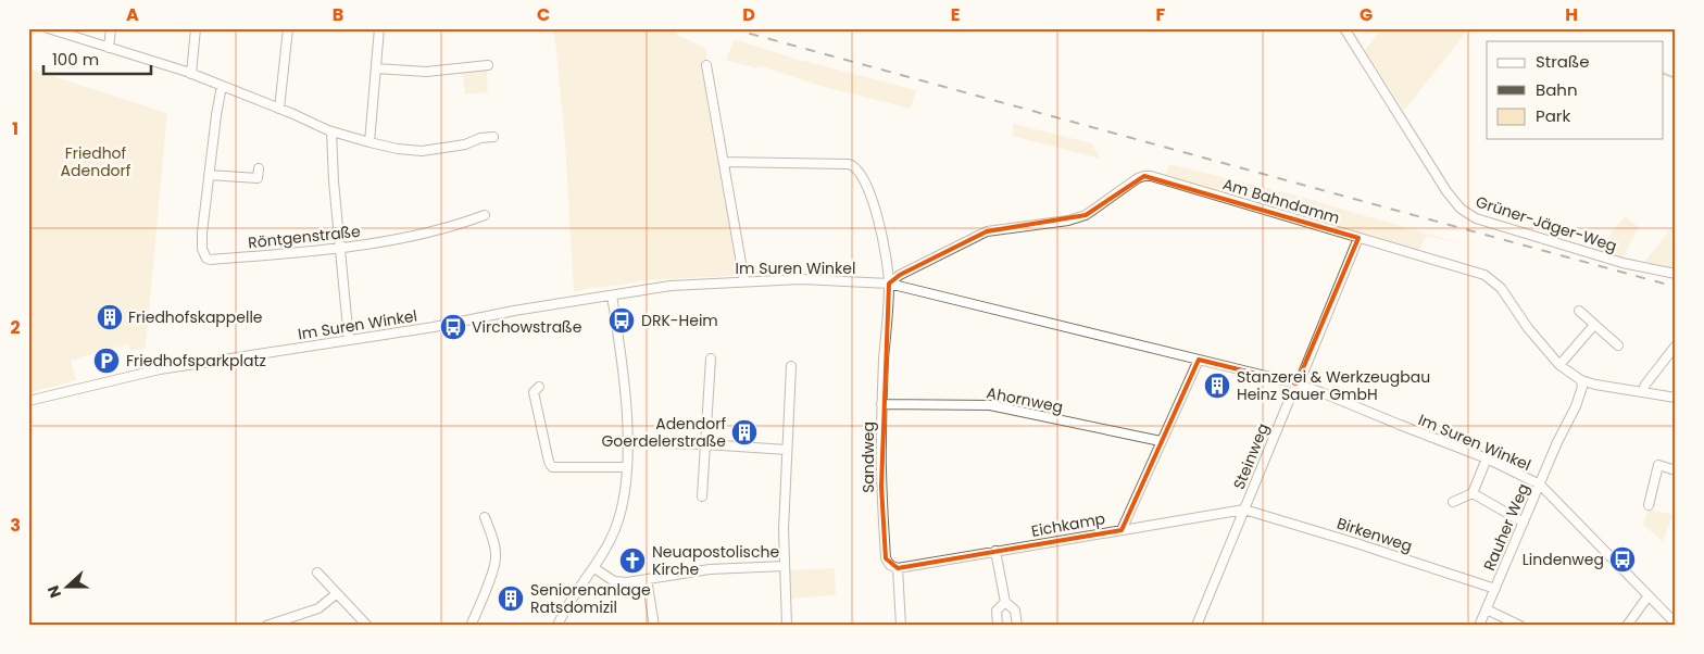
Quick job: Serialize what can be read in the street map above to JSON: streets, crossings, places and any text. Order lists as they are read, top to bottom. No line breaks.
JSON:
{"streets":{"street":["Am Bahndamm","Grüner-Jäger-Weg","Röntgenstraße","Im Suren Winkel","Ahornweg","Steinweg","Sandweg","Eichkamp","Rauher Weg","Birkenweg"]},"crossings":[["Am Bahndamm","Im Suren Winkel"],["Am Bahndamm","Steinweg"],["Am Bahndamm","Sandweg"],["Am Bahndamm","Rauher Weg"],["Im Suren Winkel","Steinweg"],["Im Suren Winkel","Sandweg"],["Im Suren Winkel","Rauher Weg"],["Ahornweg","Sandweg"],["Steinweg","Eichkamp"],["Steinweg","Birkenweg"],["Sandweg","Eichkamp"],["Eichkamp","Birkenweg"],["Rauher Weg","Birkenweg"]],"parks":["Friedhof Adendorf"],"places":{"building":["Friedhofskappelle","Stanzerei & Werkzeugbau Heinz Sauer GmbH","Adendorf Goerdelerstraße","Seniorenanlage Ratsdomizil"],"bus stop":["DRK-Heim","Virchowstraße","Lindenweg"],"parking":["Friedhofsparkplatz"],"church":["Neuapostolische Kirche"]},"legend":["Straße","Bahn","Park"],"scale_bar":"100 m","north":"left","grid":{"columns":["A","B","C","D","E","F","G","H"],"rows":["1","2","3"]}}
